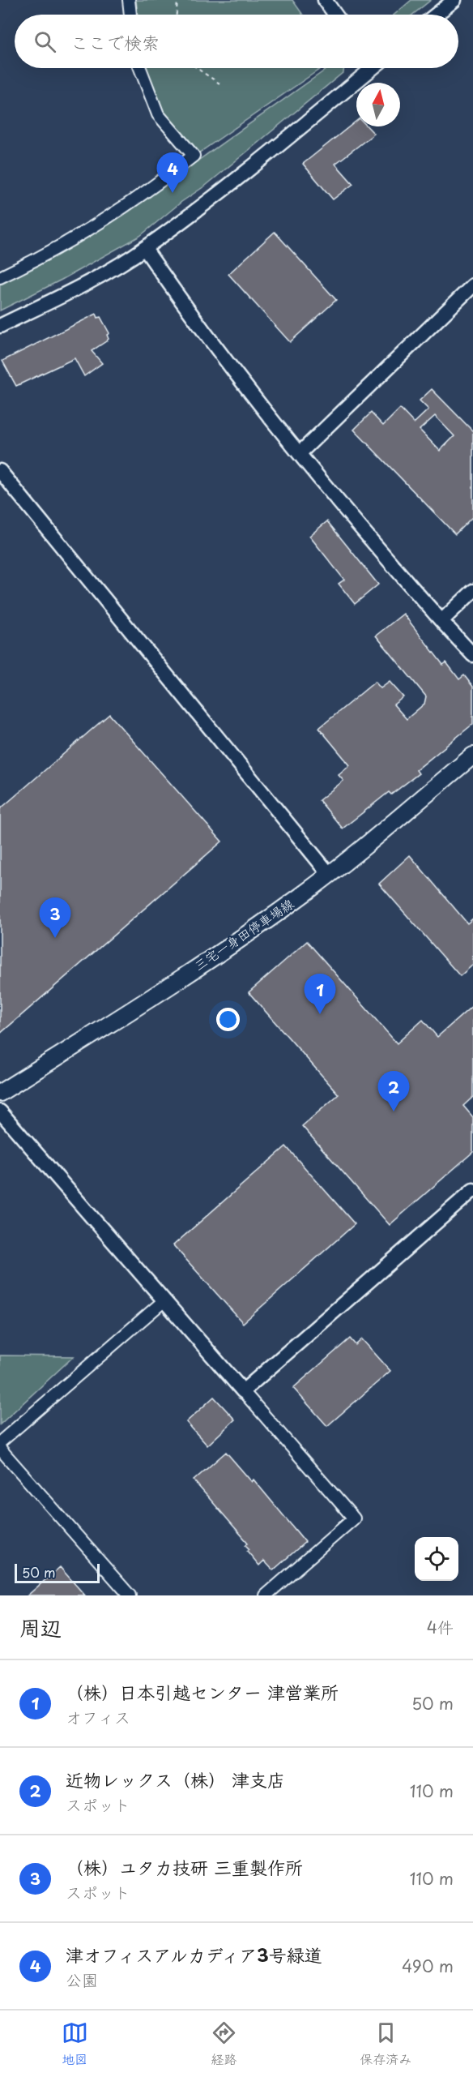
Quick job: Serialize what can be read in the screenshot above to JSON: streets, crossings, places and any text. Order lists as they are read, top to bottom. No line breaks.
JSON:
{"streets":{"main road":["三宅一身田停車場線"]},"scale_bar":"50 m","north":"top","page":{"search":"ここで検索","pins":["4","3","1","2"],"scale":"50 m","heading":["周辺","4件"],"list":[{"mark":"1","name":"（株）日本引越センター 津営業所","note":"オフィス","value":"50 m"},{"mark":"2","name":"近物レックス（株） 津支店","note":"スポット","value":"110 m"},{"mark":"3","name":"（株）ユタカ技研 三重製作所","note":"スポット","value":"110 m"},{"mark":"4","name":"津オフィスアルカディア3号緑道","note":"公園","value":"490 m"}],"nav":["地図","経路","保存済み"]}}
